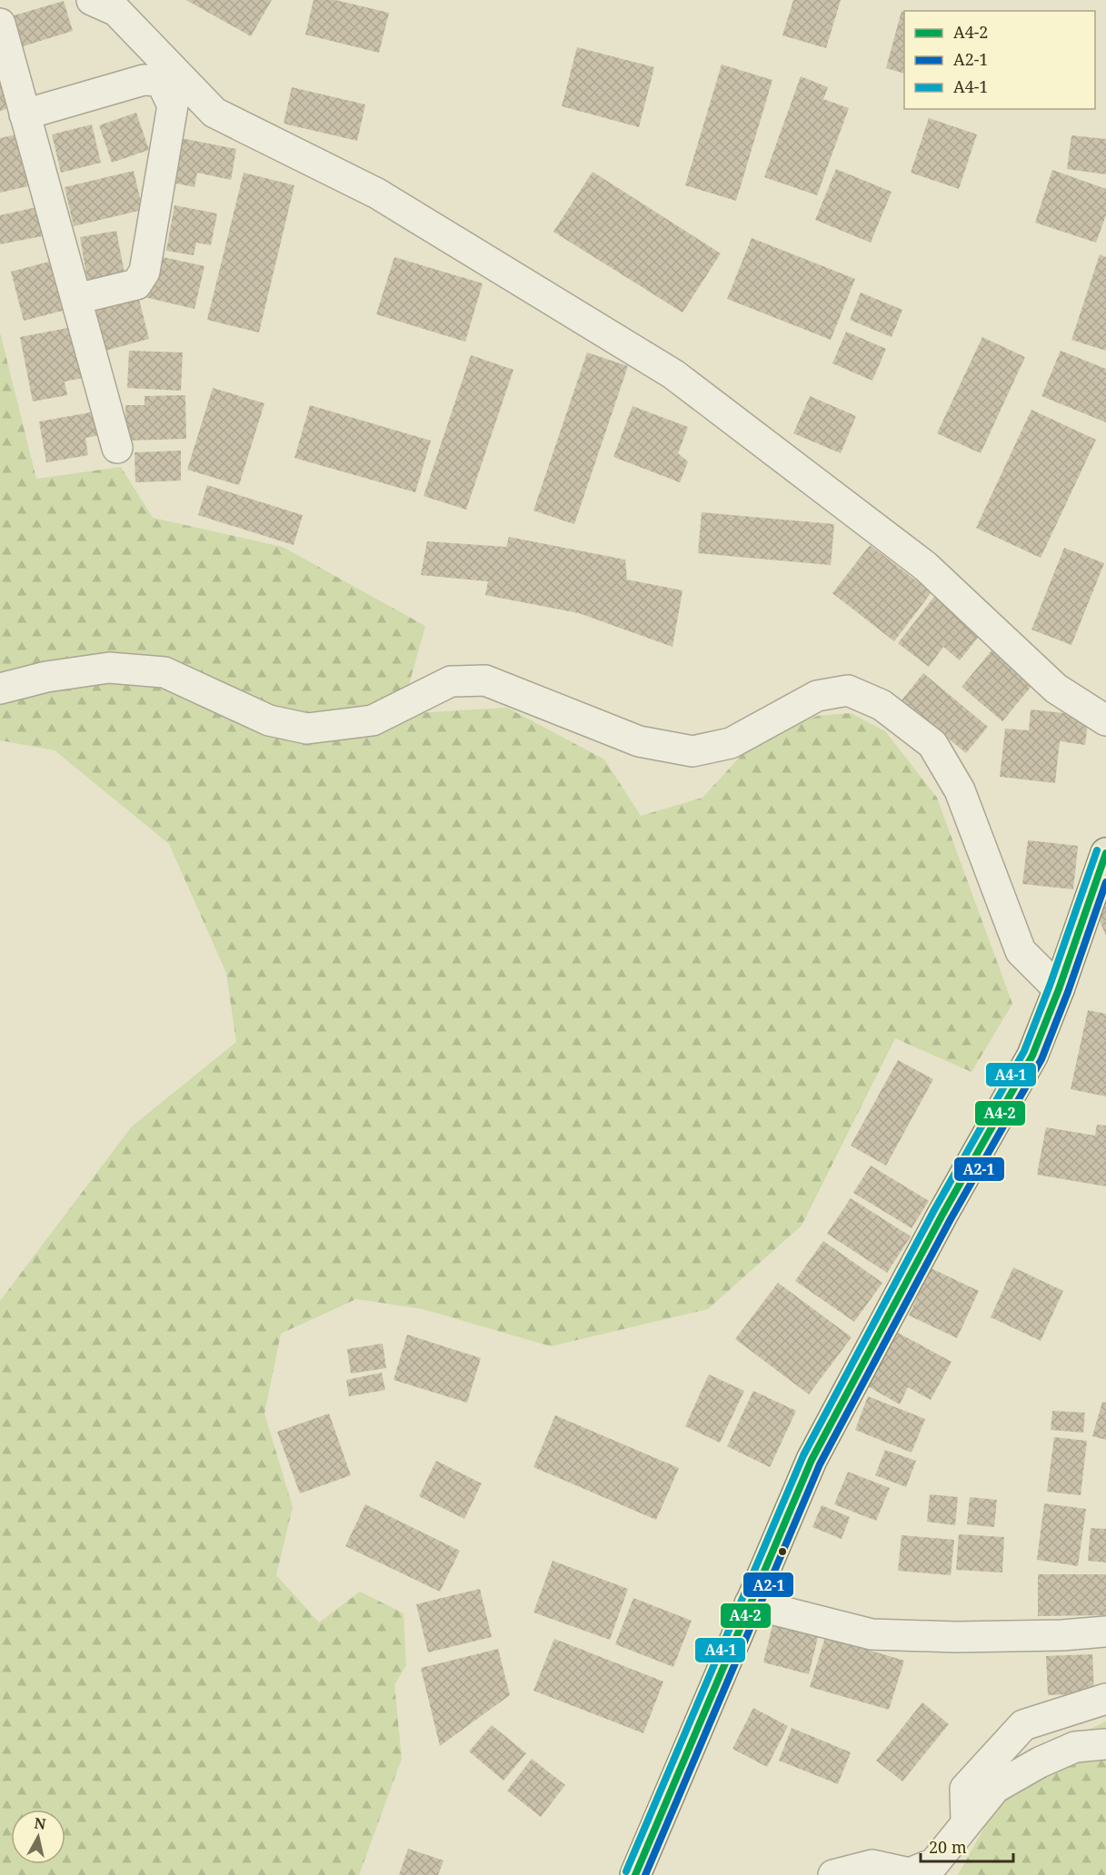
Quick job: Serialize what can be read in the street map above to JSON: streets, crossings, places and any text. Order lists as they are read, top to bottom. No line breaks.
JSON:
{"lines":["transit line A4-1","transit line A4-2","transit line A2-1"],"legend":["A4-2","A2-1","A4-1"],"scale_bar":"20 m","north":"top"}
